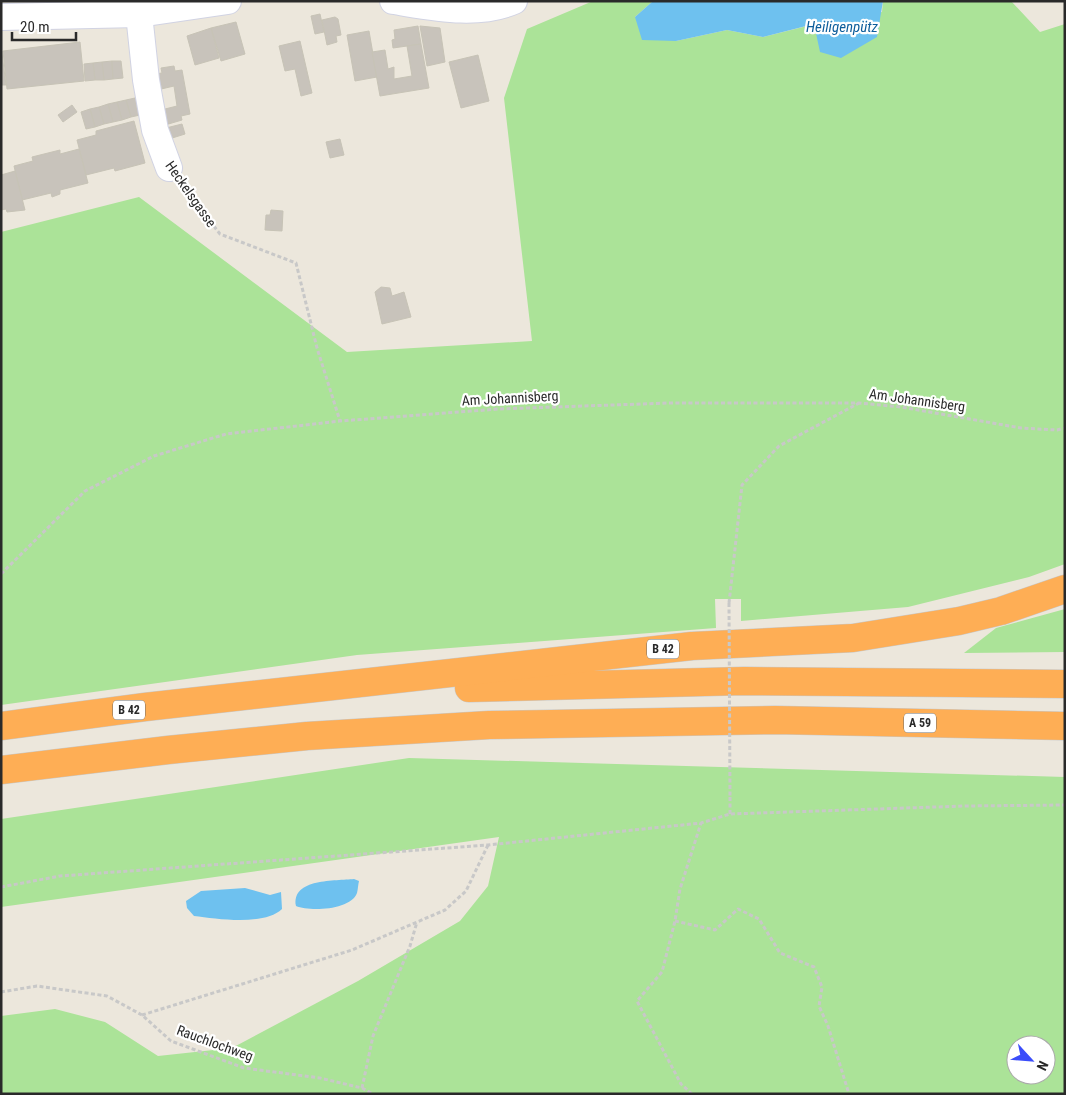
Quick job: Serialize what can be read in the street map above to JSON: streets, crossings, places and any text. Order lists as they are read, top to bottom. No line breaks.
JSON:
{"streets":{"highway":["B 42","A 59"],"street":["Heckelsgasse"],"path":["Am Johannisberg","Rauchlochweg"]},"crossings":[["Heckelsgasse","Am Johannisberg"]],"water":["Heiligenpütz"],"scale_bar":"20 m","north":"bottom right"}
